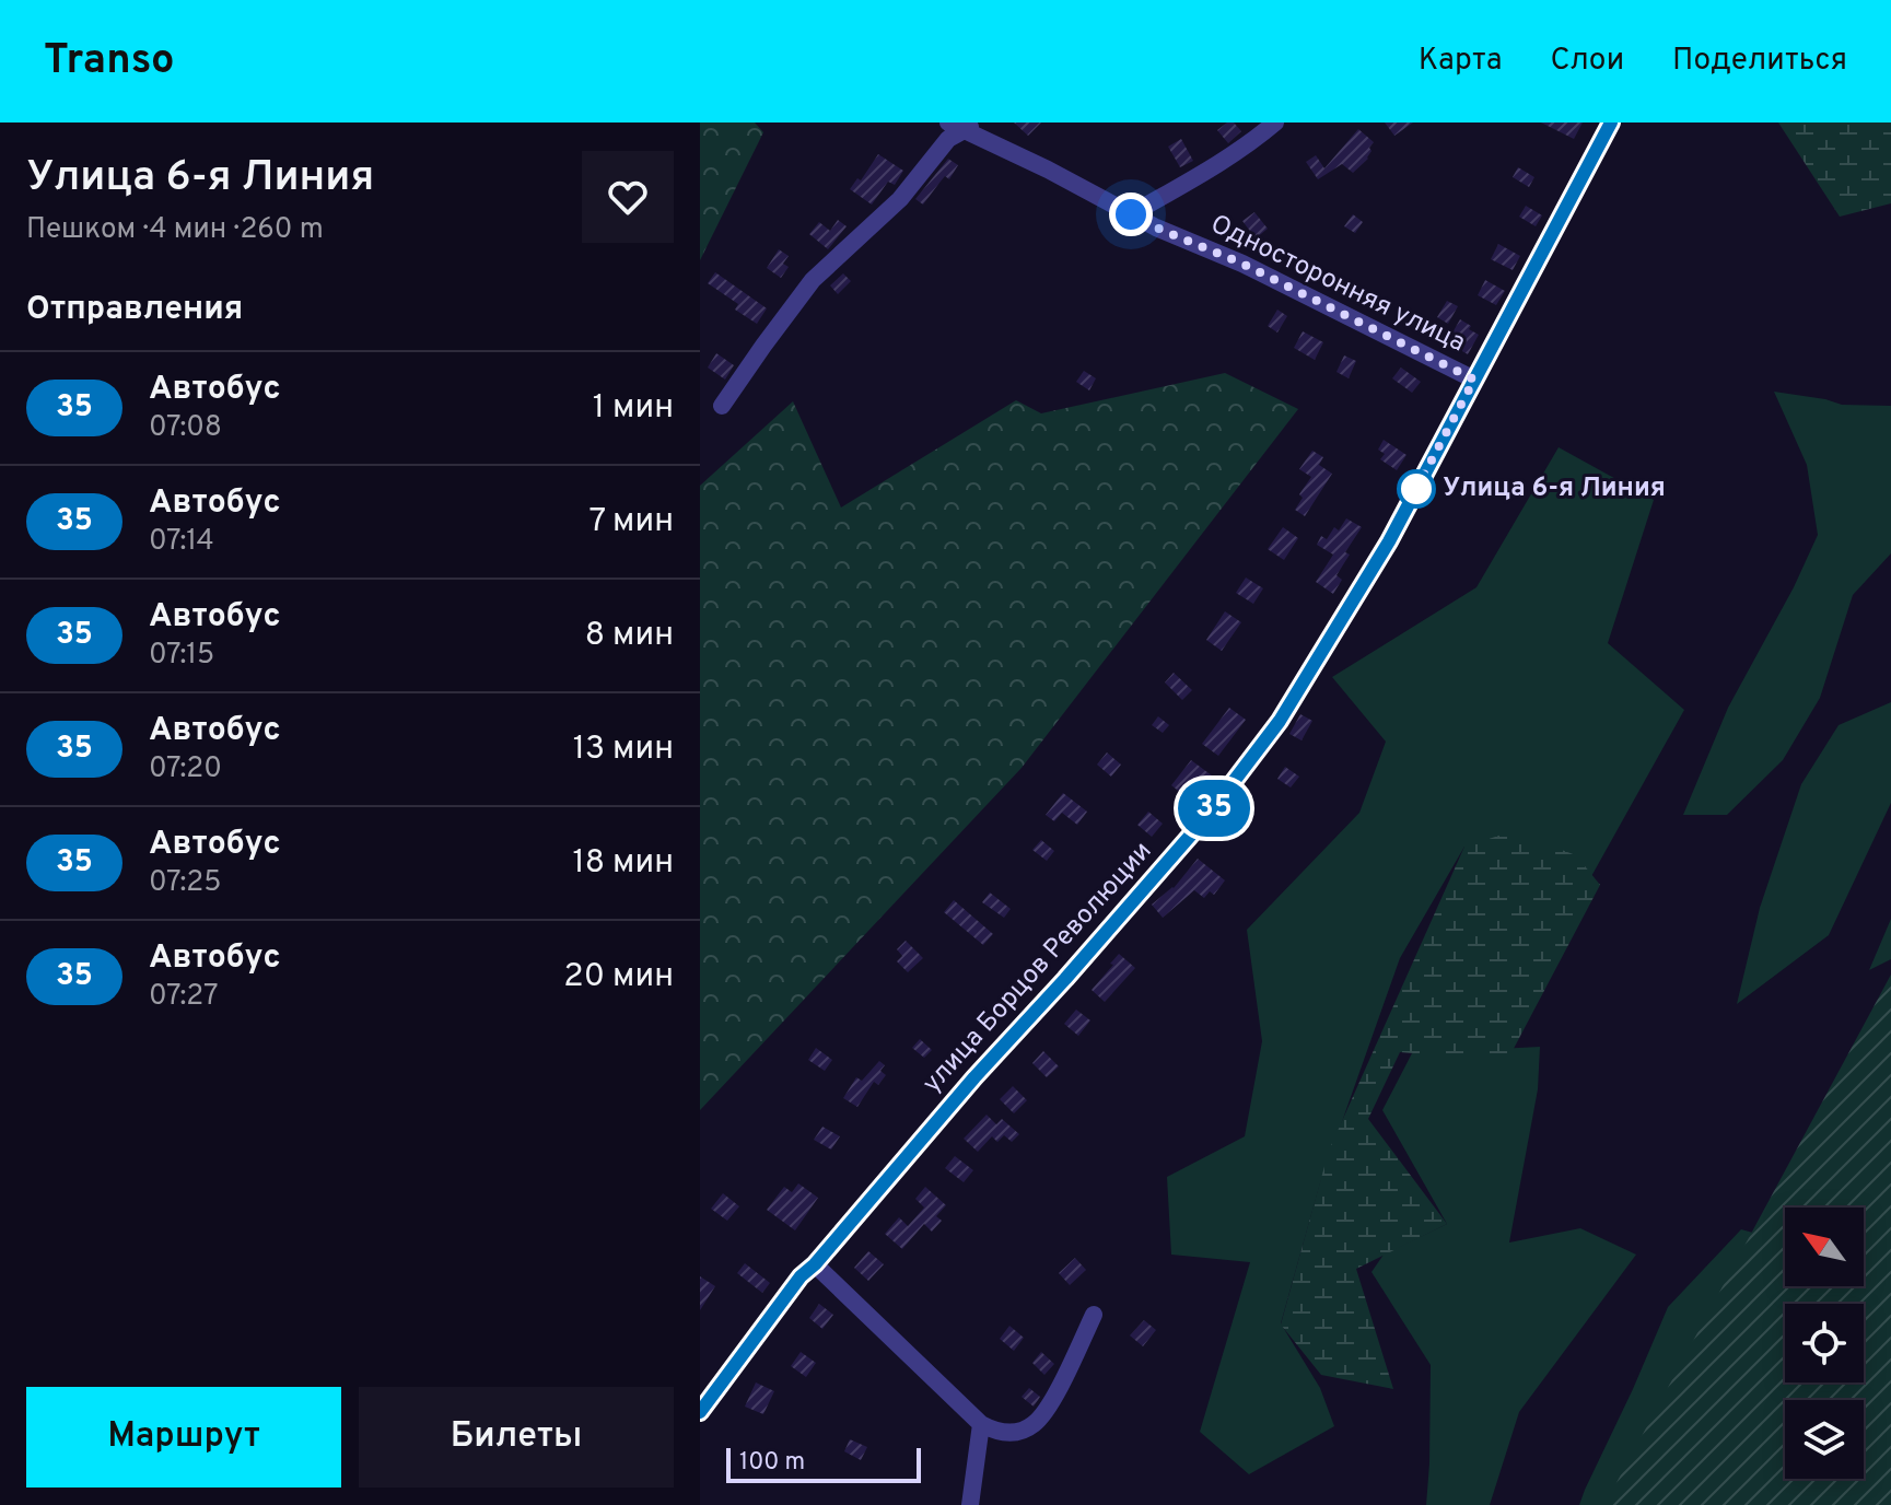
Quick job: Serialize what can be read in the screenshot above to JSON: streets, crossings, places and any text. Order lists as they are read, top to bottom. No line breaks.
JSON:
{"streets":{"street":["Односторонняя улица","улица Борцов Революции"]},"crossings":[["Односторонняя улица","улица Борцов Революции"]],"places":["Улица 6-я Линия"],"lines":["bus line 35"],"scale_bar":"100 m","north":"top left","page":{"header":"Transo","nav":["Карта","Слои","Поделиться"],"heading":[["Улица 6-я Линия","Пешком · 4 мин · 260 m"],"Отправления"],"on_map":"35","list":[{"mark":"35","name":"Автобус","note":"07:08","value":"1 мин"},{"mark":"35","name":"Автобус","note":"07:14","value":"7 мин"},{"mark":"35","name":"Автобус","note":"07:15","value":"8 мин"},{"mark":"35","name":"Автобус","note":"07:20","value":"13 мин"},{"mark":"35","name":"Автобус","note":"07:25","value":"18 мин"},{"mark":"35","name":"Автобус","note":"07:27","value":"20 мин"}],"buttons":["Маршрут","Билеты"],"scale":"100 m"}}
